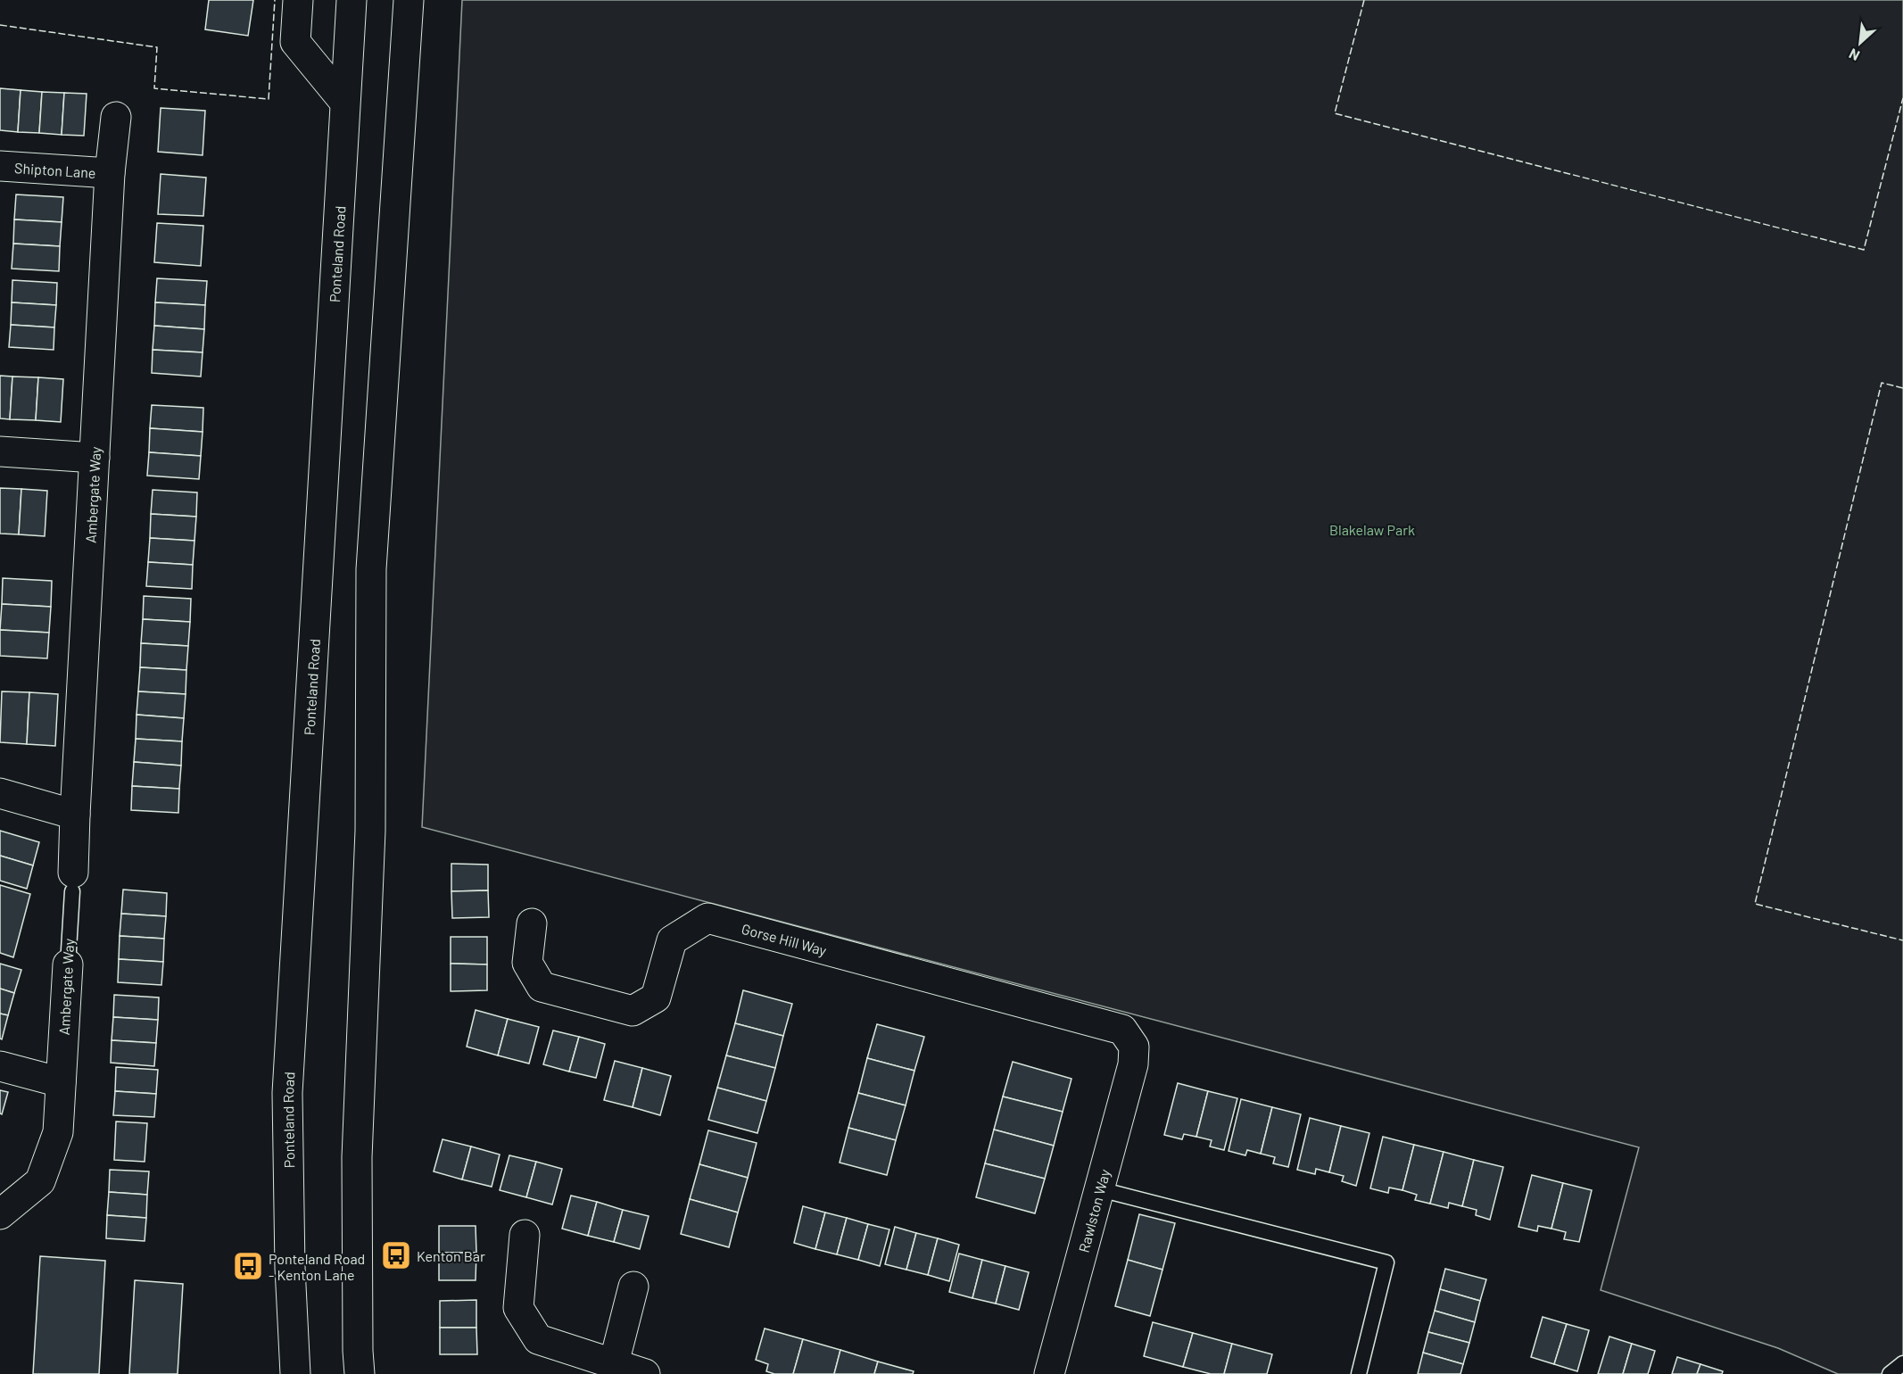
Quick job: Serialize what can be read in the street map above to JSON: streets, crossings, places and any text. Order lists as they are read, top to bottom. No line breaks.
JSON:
{"streets":{"main road":["Shipton Lane","Ponteland Road","Ambergate Way","Gorse Hill Way","Rawlston Way"]},"crossings":[["Shipton Lane","Ambergate Way"],["Gorse Hill Way","Rawlston Way"]],"parks":["Blakelaw Park"],"places":{"bus stop":["Kenton Bar","Ponteland Road - Kenton Lane"]},"north":"bottom left"}
